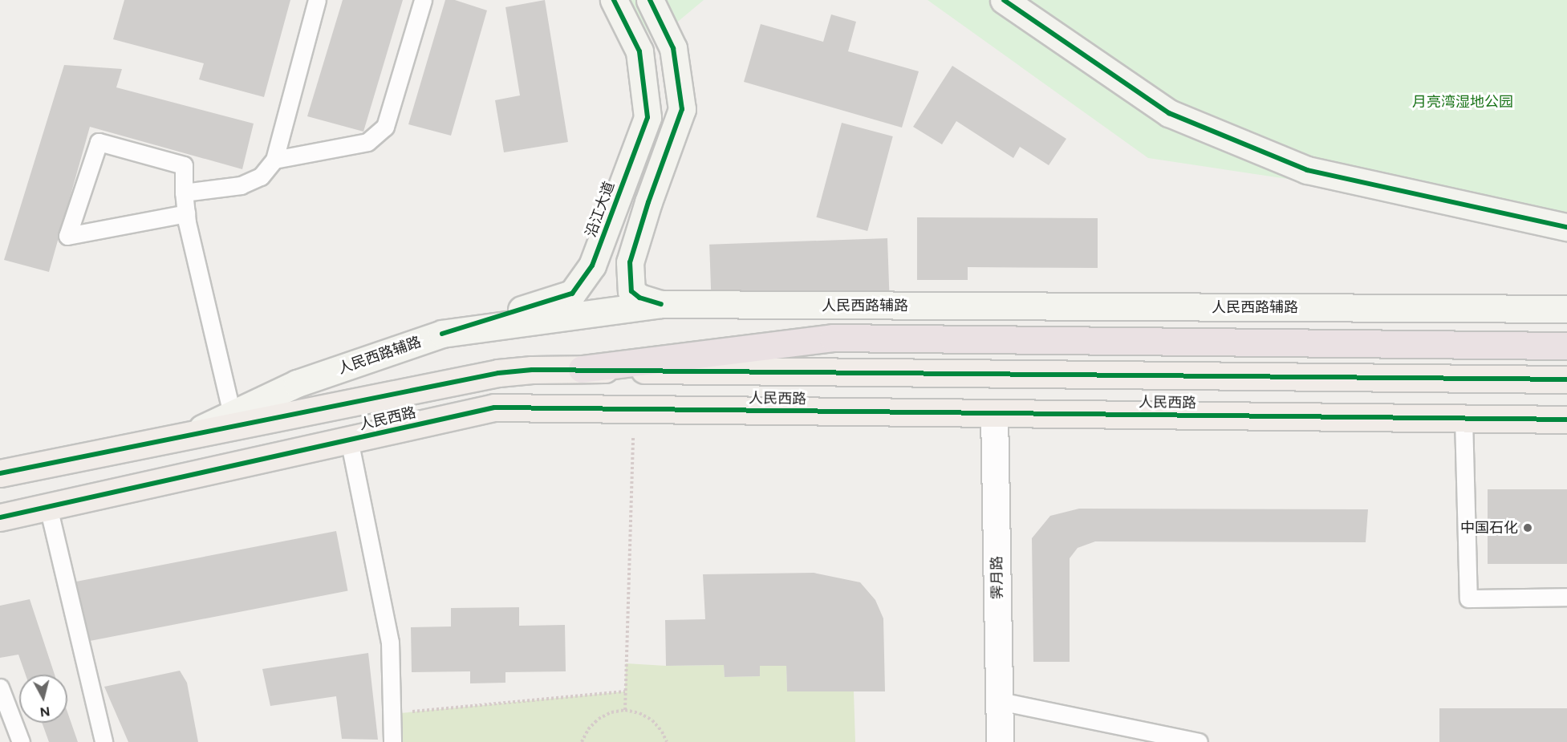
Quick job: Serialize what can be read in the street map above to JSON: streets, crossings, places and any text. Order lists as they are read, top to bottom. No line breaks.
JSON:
{"streets":{"main road":["人民西路"],"street":["沿江大道","人民西路辅路","霁月路"]},"crossings":[["沿江大道","人民西路辅路"],["人民西路辅路","人民西路"],["人民西路","霁月路"]],"parks":["月亮湾湿地公园"],"places":["中国石化"],"north":"bottom"}
